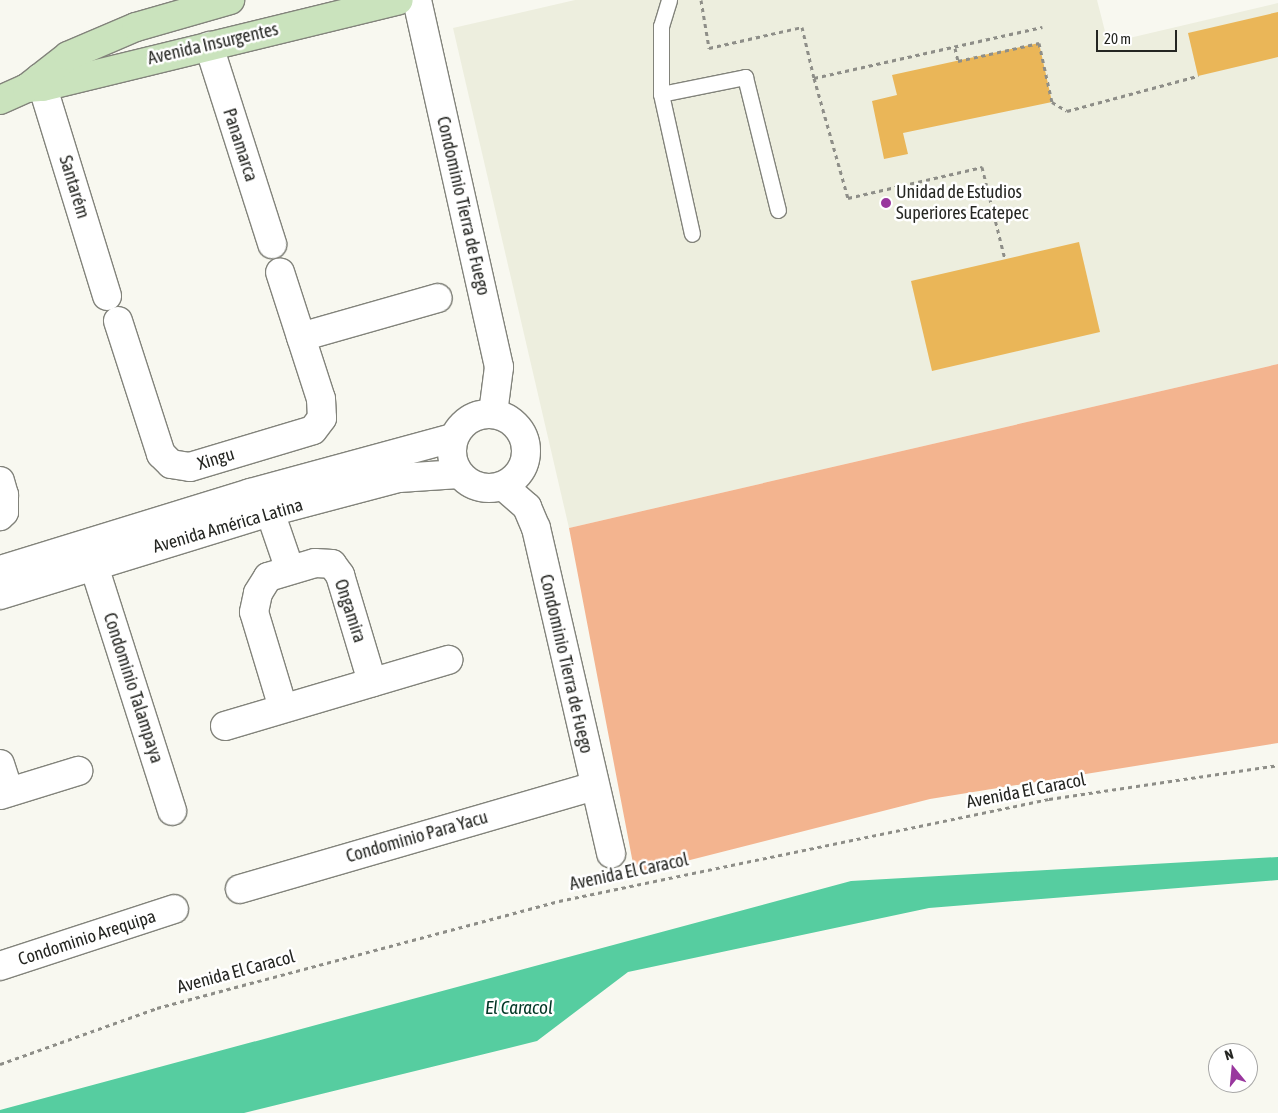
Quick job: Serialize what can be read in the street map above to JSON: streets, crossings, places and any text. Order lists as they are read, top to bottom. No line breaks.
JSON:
{"streets":{"main road":["Avenida Insurgentes"],"street":["Panamarca","Santarém","Condominio Tierra de Fuego","Xingu","Avenida América Latina","Ongamira","Condominio Talampaya","Condominio Para Yacu","Condominio Arequipa"],"path":["Avenida El Caracol"]},"crossings":[["Avenida Insurgentes","Panamarca"],["Avenida Insurgentes","Santarém"],["Condominio Tierra de Fuego","Avenida América Latina"],["Condominio Tierra de Fuego","Condominio Para Yacu"],["Avenida América Latina","Condominio Talampaya"]],"water":["El Caracol"],"places":["Unidad de Estudios Superiores Ecatepec"],"scale_bar":"20 m","north":"top"}
